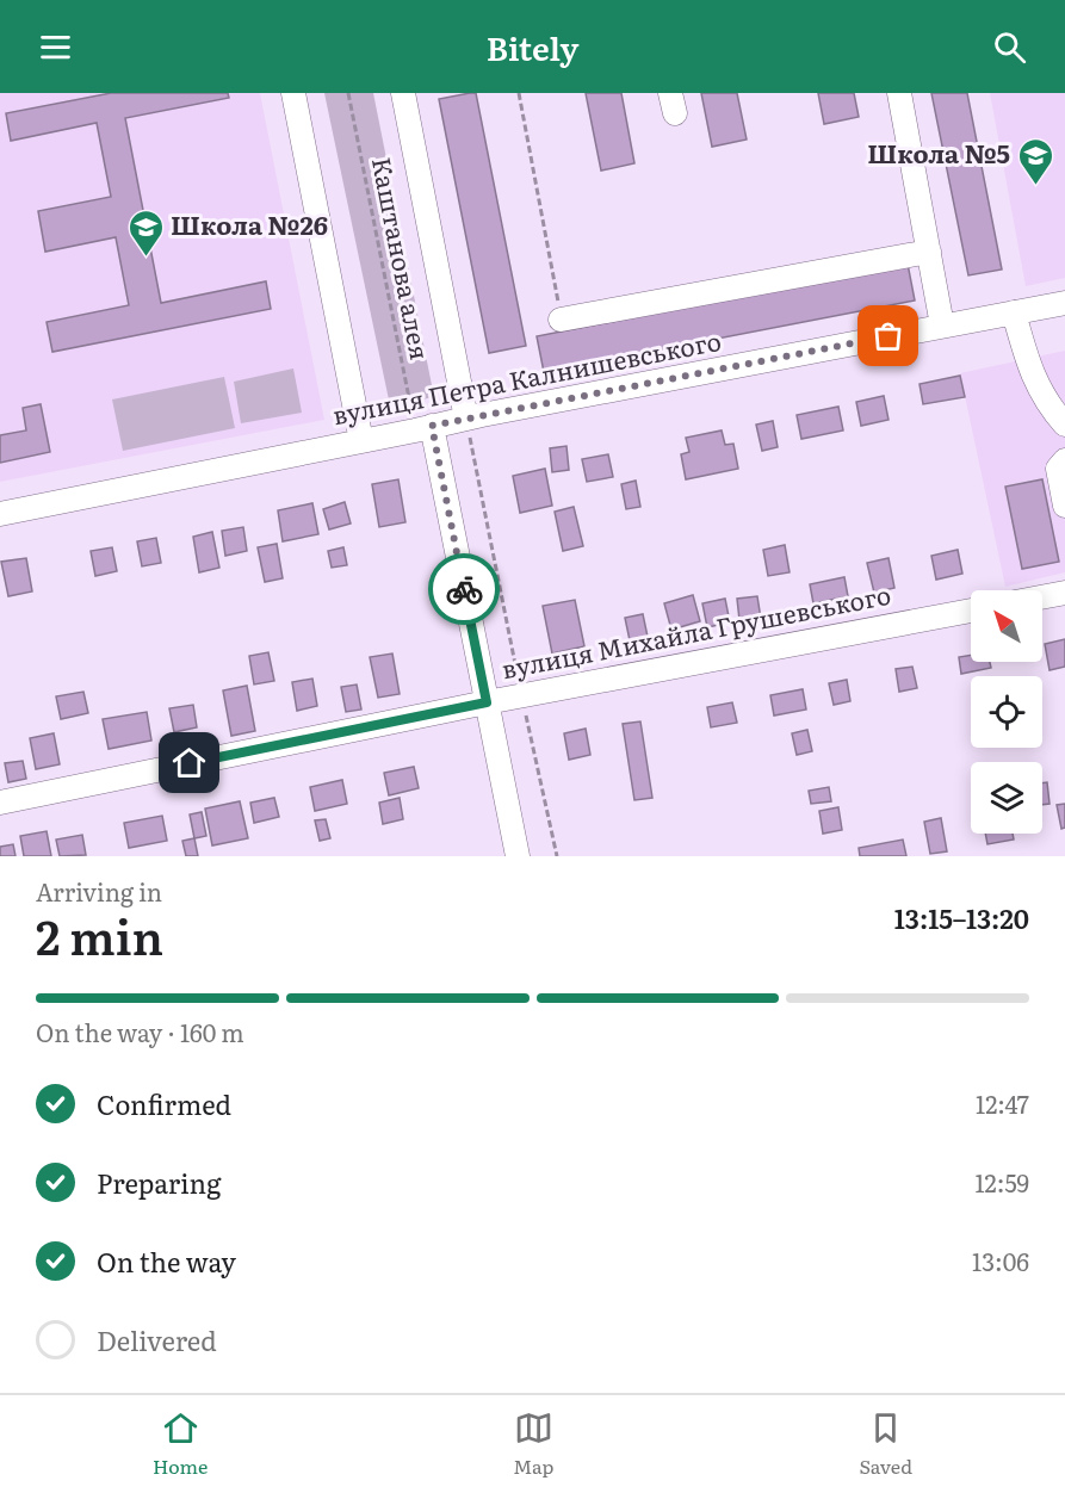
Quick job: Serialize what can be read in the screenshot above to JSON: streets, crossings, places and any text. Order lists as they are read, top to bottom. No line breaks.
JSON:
{"streets":{"street":["вулиця Петра Калнишевського","вулиця Михайла Грушевського"],"path":["Каштанова алея"]},"crossings":[["Каштанова алея","вулиця Петра Калнишевського"]],"places":{"school or university":["Школа №5","Школа №26"]},"north":"top left","page":{"header":"Bitely","heading":["2 min","Arriving in","13:15–13:20"],"bar":"On the way · 160 m","list":[["Confirmed","12:47"],["Preparing","12:59"],["On the way","13:06"],"Delivered"],"tabs":["Home","Map","Saved"]}}
